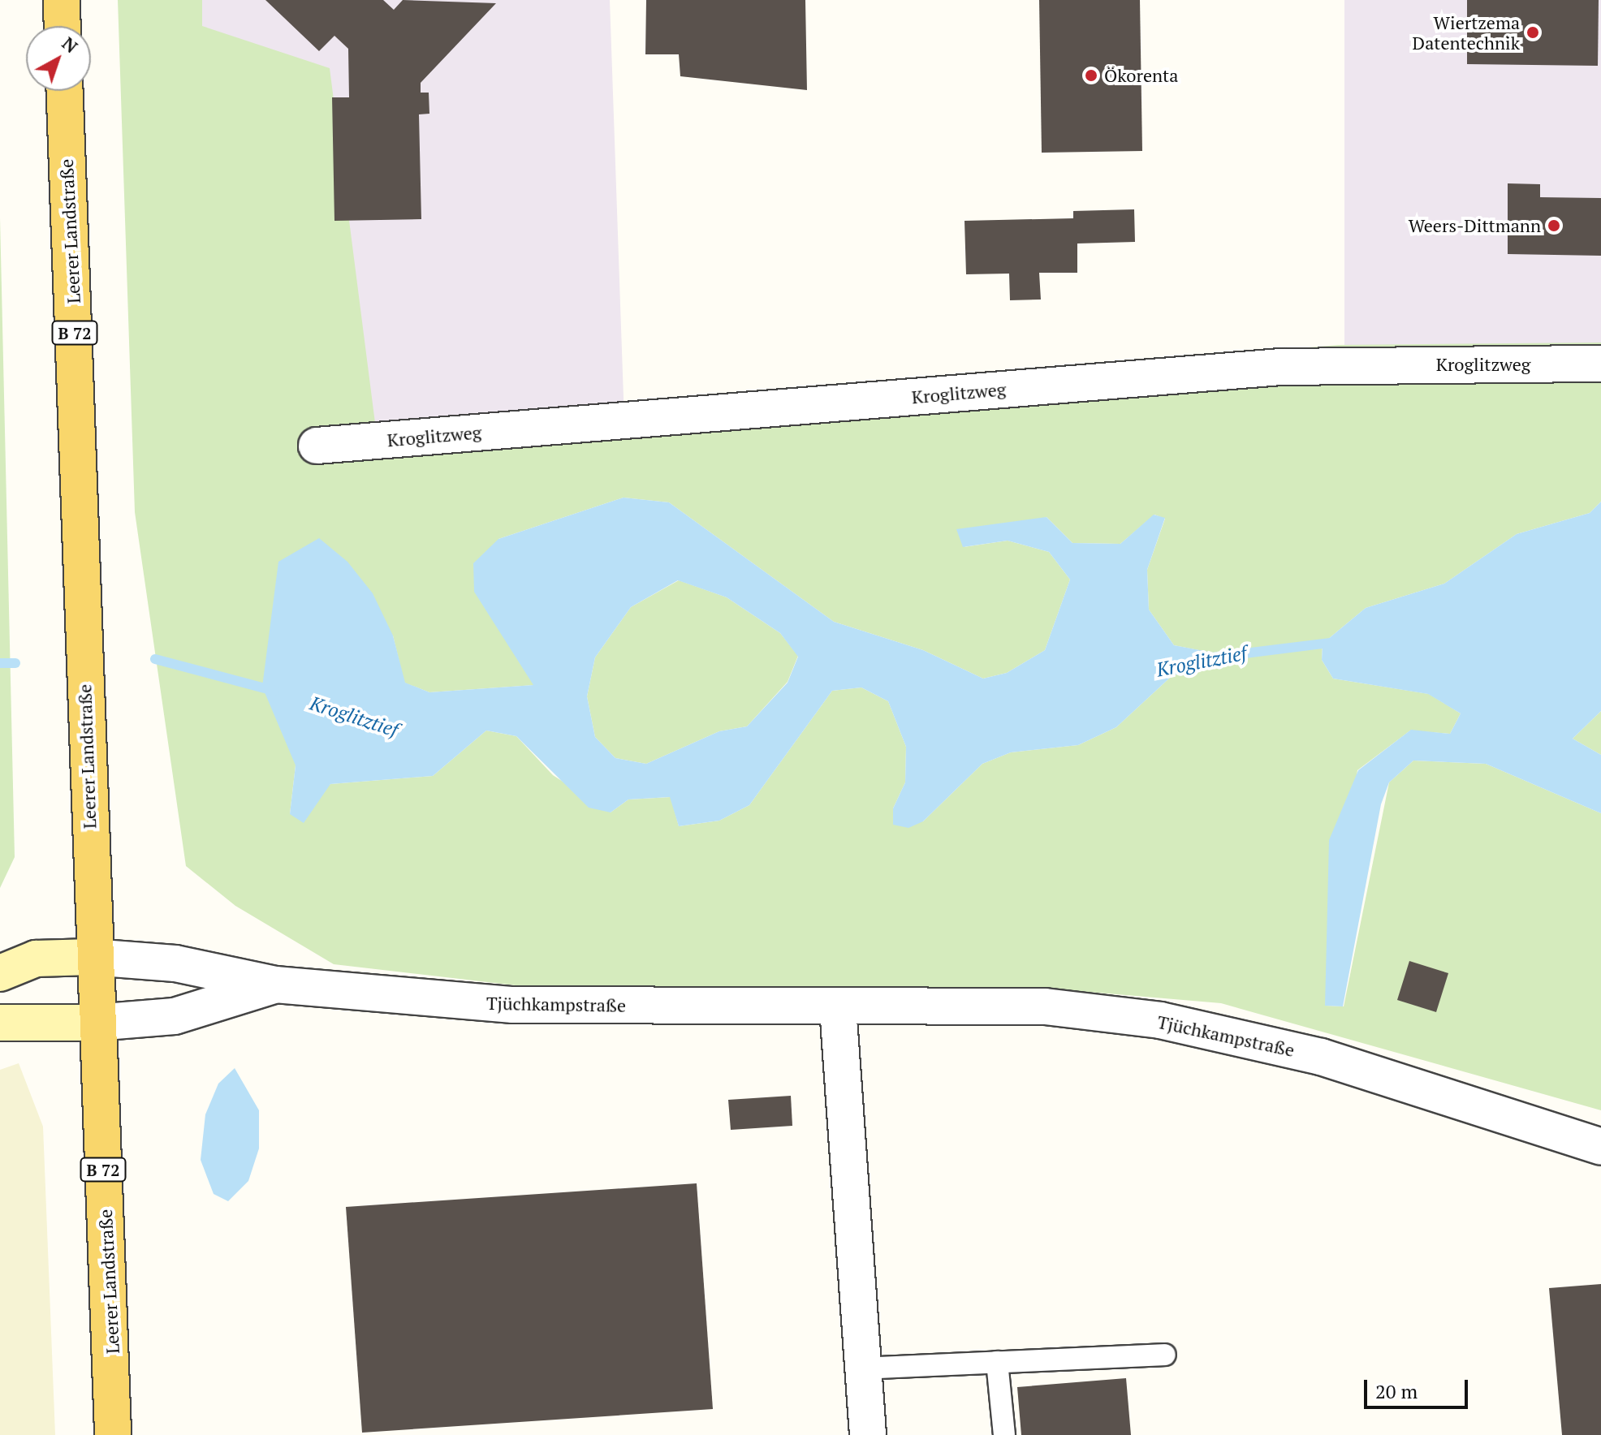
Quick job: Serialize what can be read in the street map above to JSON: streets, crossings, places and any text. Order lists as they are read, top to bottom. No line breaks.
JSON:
{"streets":{"main road":["Leerer Landstraße","B 72"],"street":["Kroglitzweg","Tjüchkampstraße"]},"crossings":[["Leerer Landstraße","Tjüchkampstraße"]],"water":["Kroglitztief"],"places":["Wiertzema Datentechnik","Ökorenta","Weers-Dittmann"],"scale_bar":"20 m","north":"top right"}
